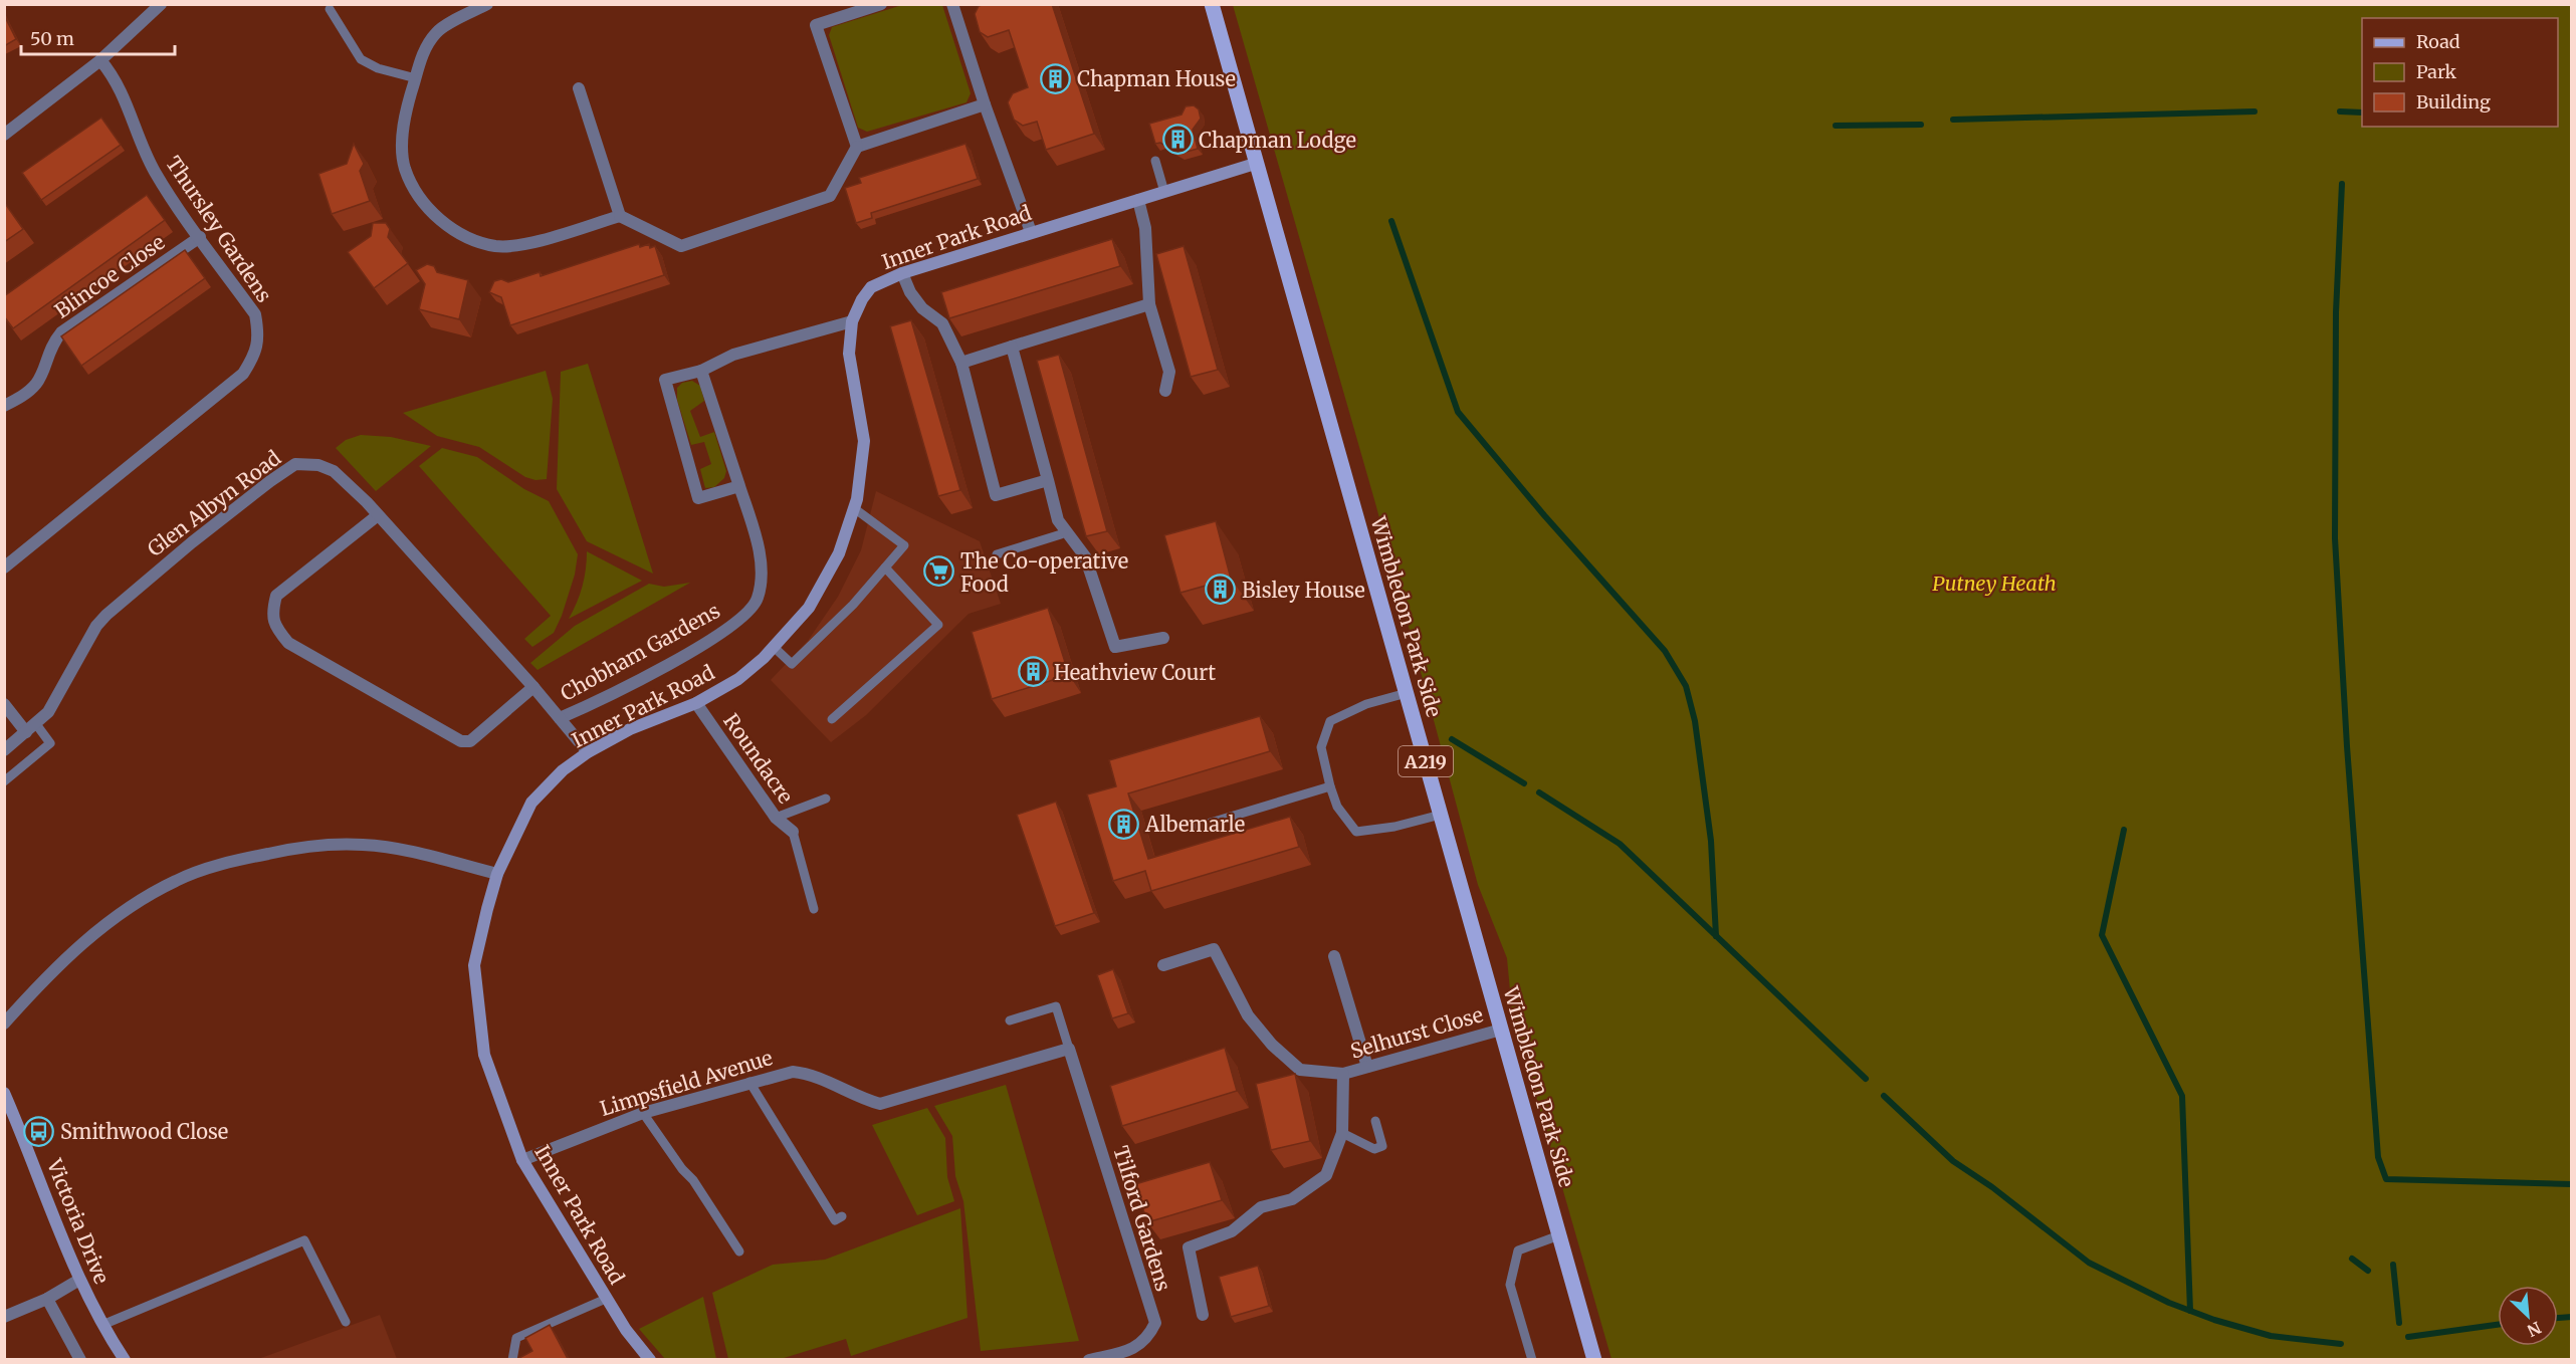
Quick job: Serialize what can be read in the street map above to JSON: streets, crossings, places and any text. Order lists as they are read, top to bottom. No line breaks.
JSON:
{"streets":{"main road":["Wimbledon Park Side","A219"],"street":["Thursley Gardens","Inner Park Road","Blincoe Close","Glen Albyn Road","Chobham Gardens","Roundacre","Selhurst Close","Limpsfield Avenue","Tilford Gardens","Victoria Drive"]},"crossings":[["Thursley Gardens","Blincoe Close"],["Inner Park Road","Glen Albyn Road"],["Inner Park Road","Wimbledon Park Side"],["Inner Park Road","Roundacre"],["Inner Park Road","A219"],["Inner Park Road","Limpsfield Avenue"],["Glen Albyn Road","Chobham Gardens"],["Wimbledon Park Side","A219"],["Wimbledon Park Side","Selhurst Close"],["Limpsfield Avenue","Tilford Gardens"]],"parks":["Putney Heath"],"places":{"building":["Chapman House","Chapman Lodge","Bisley House","Heathview Court","Albemarle"],"supermarket":["The Co-operative Food"],"bus stop":["Smithwood Close"]},"legend":["Road","Park","Building"],"scale_bar":"50 m","north":"bottom right"}
